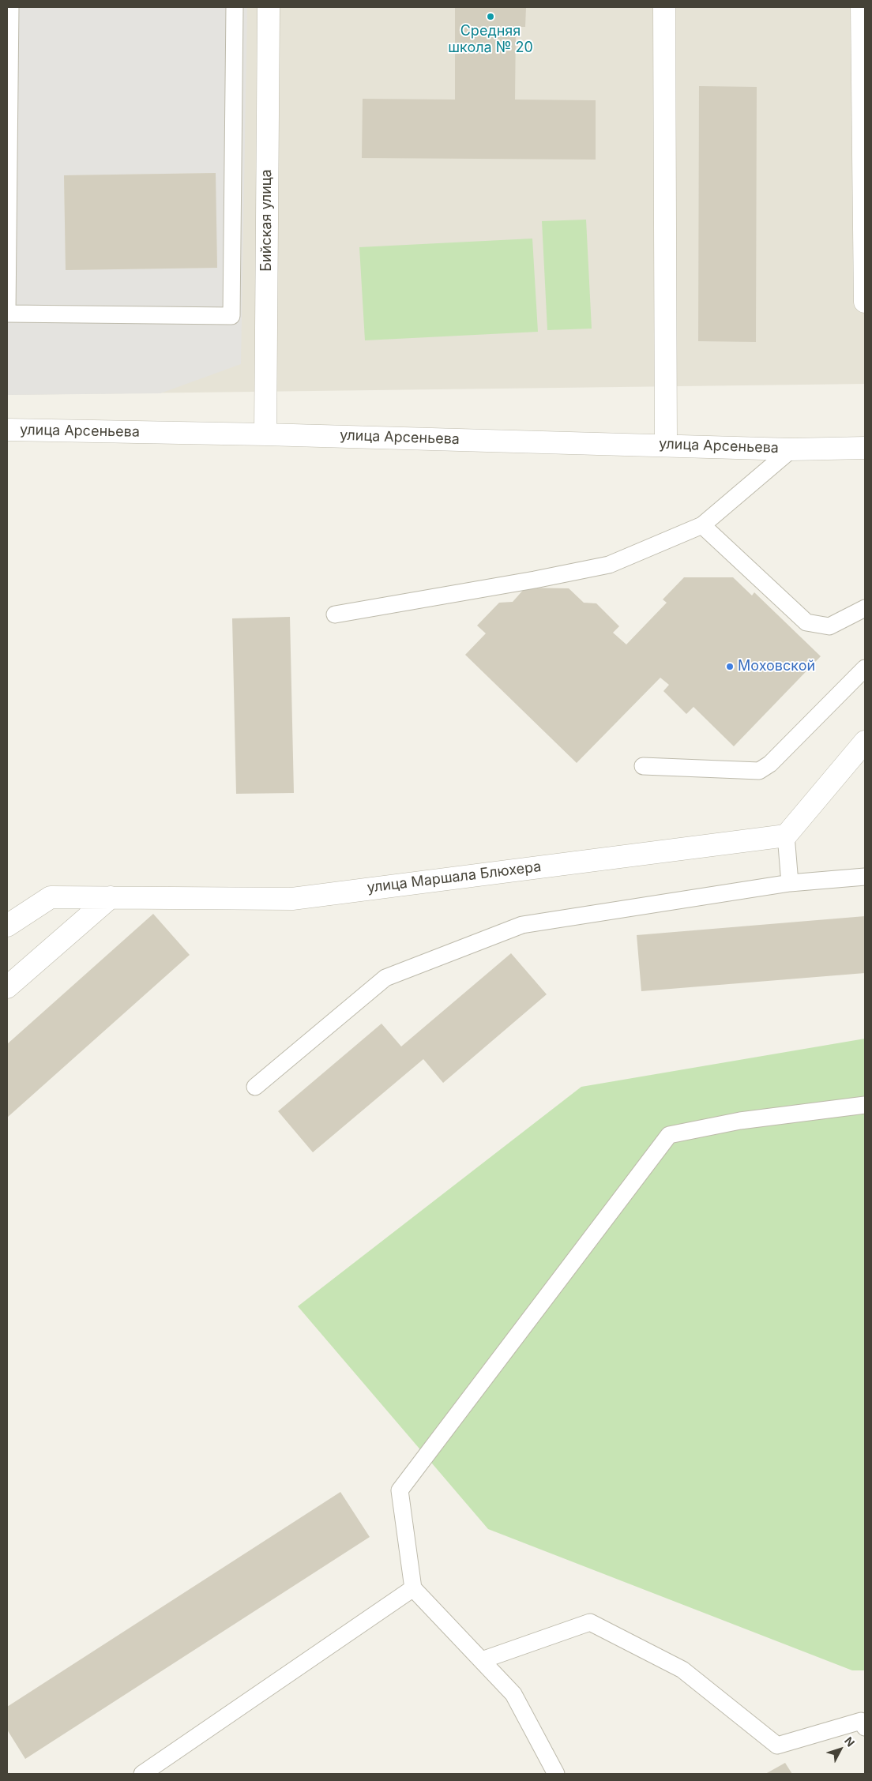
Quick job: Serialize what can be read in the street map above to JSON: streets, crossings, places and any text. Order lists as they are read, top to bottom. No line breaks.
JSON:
{"streets":{"street":["Бийская улица","улица Арсеньева","улица Маршала Блюхера"]},"crossings":[["Бийская улица","улица Арсеньева"]],"places":["Средняя школа № 20","Моховской"],"north":"top right"}
